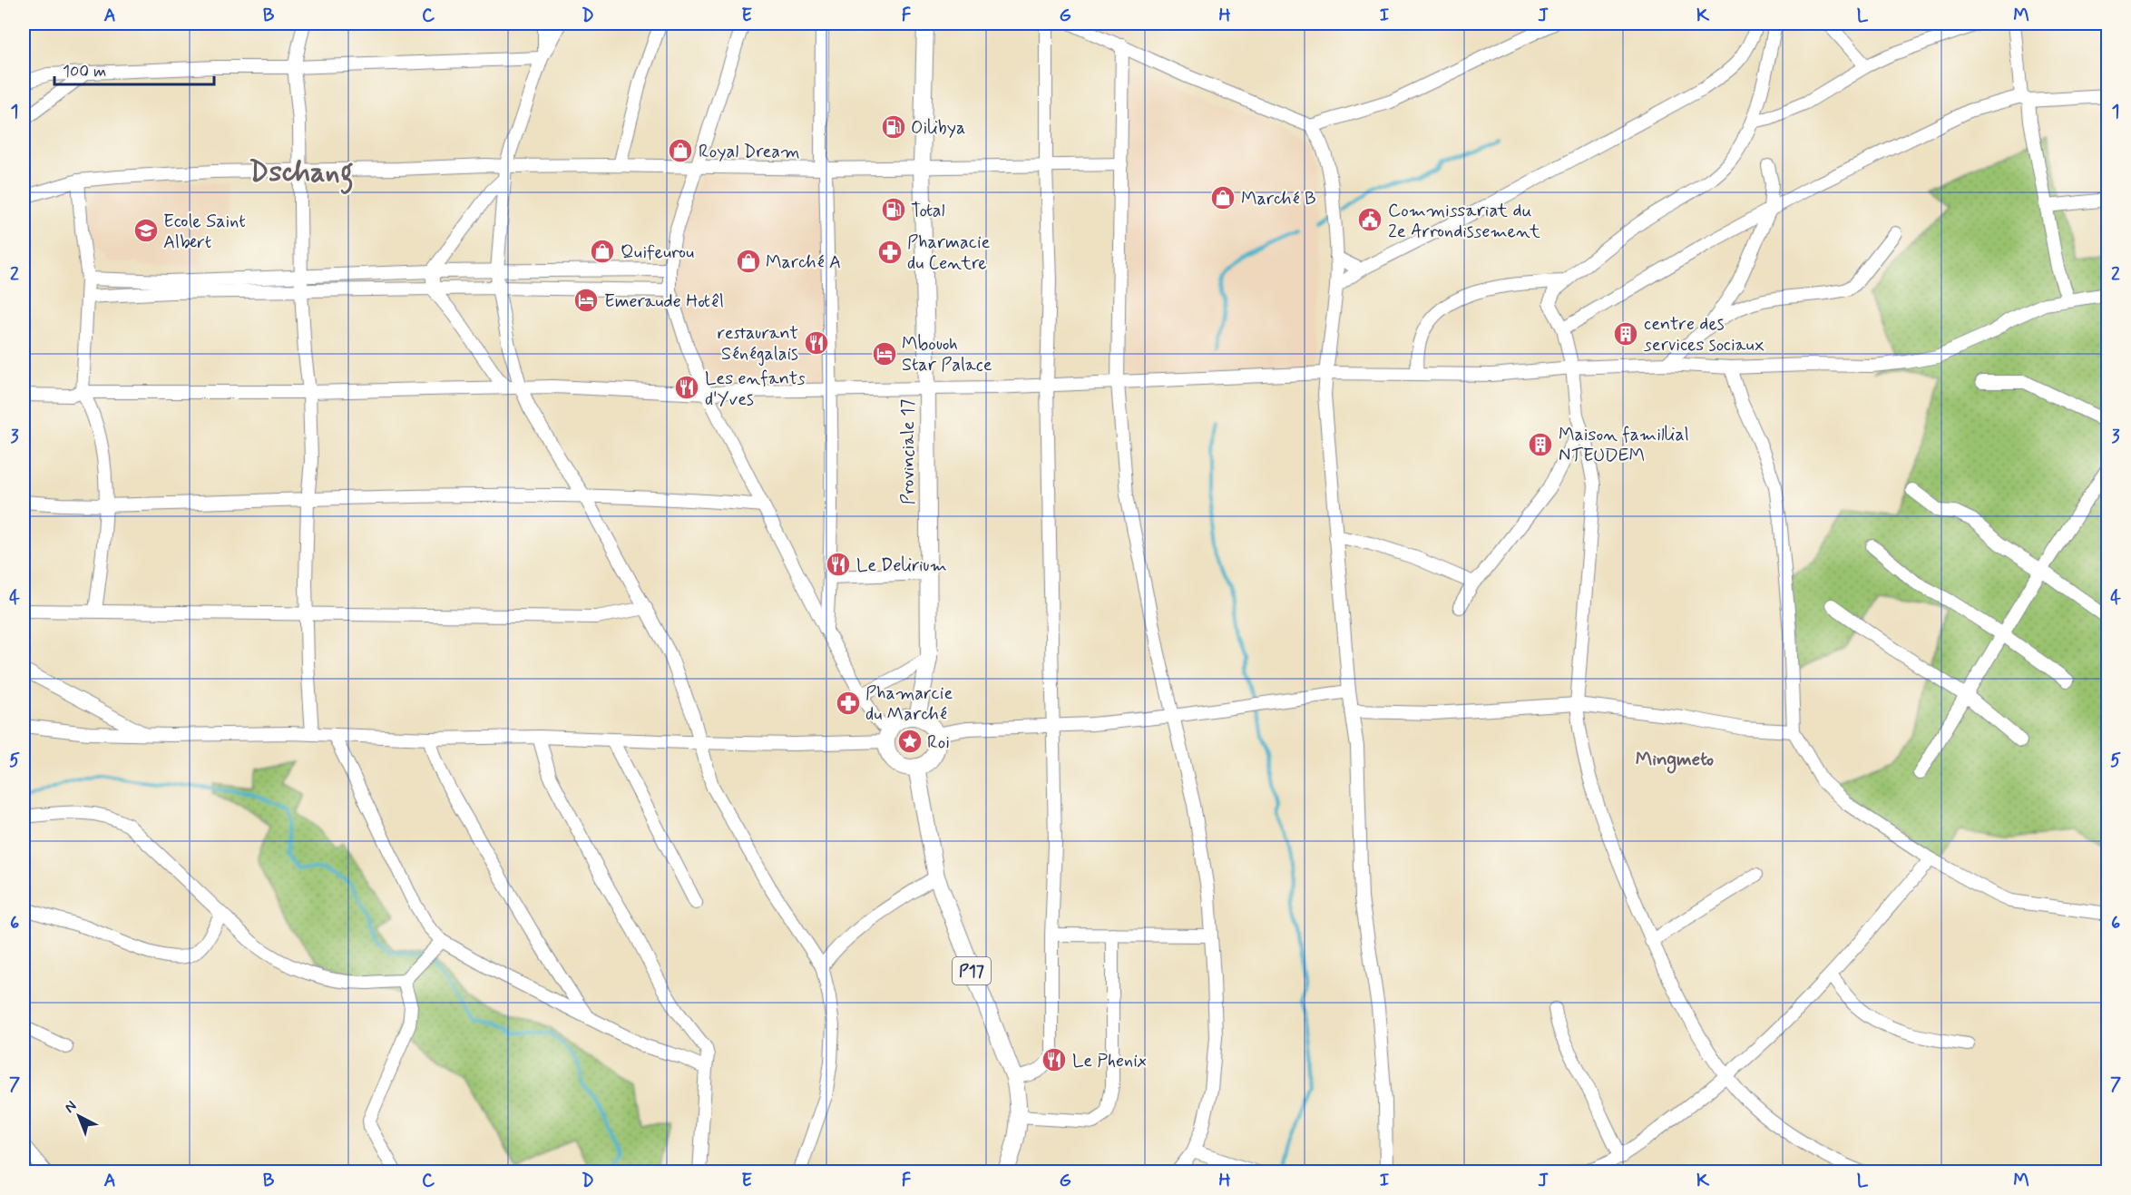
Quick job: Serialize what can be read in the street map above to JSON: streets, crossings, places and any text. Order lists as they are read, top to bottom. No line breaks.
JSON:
{"streets":{"main road":["Provinciale 17","P17"]},"crossings":[["Provinciale 17","P17"]],"districts":["Dschang","Mingmeto"],"places":{"fuel station":["Oilibya","Total"],"shop":["Royal Dream","Marché B","Quifeurou","Marché A"],"public building":["Commissariat du 2e Arrondissement"],"school or university":["Ecole Saint Albert"],"pharmacy":["Pharmacie du Centre","Phamarcie du Marché"],"hotel":["Emeraude Hotêl","Mbouoh Star Palace"],"building":["centre des services sociaux","Maison famillial NTEUDEM"],"restaurant":["restaurant Sénégalais","Les enfants d'Yves","Le Delirium","Le Phenix"],"place":["Roi"]},"scale_bar":"100 m","north":"top left","grid":{"columns":["A","B","C","D","E","F","G","H","I","J","K","L","M"],"rows":["1","2","3","4","5","6","7"]}}
